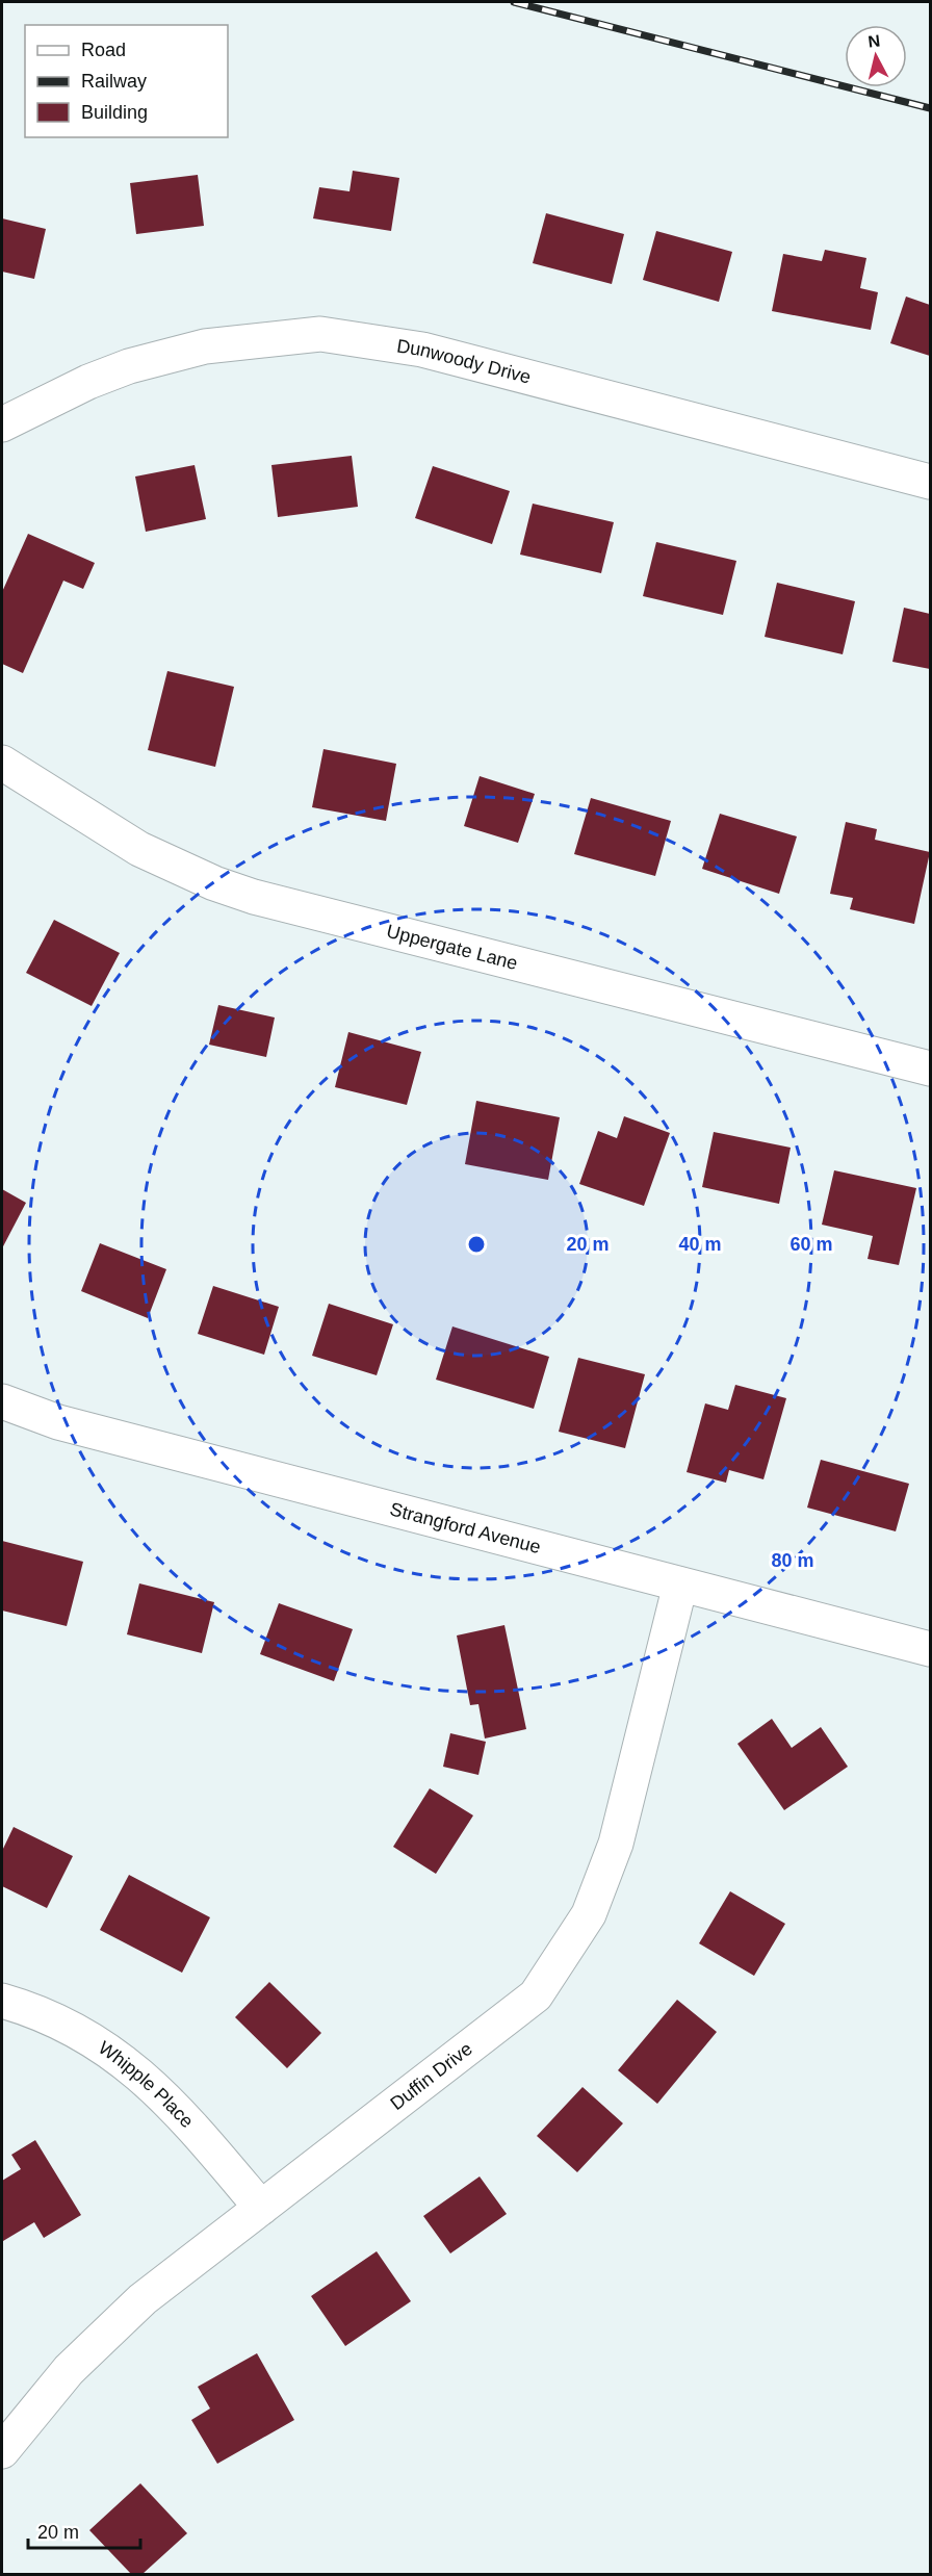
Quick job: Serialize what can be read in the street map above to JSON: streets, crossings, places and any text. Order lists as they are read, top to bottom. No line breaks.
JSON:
{"streets":{"street":["Dunwoody Drive","Uppergate Lane","Strangford Avenue","Duffin Drive","Whipple Place"]},"crossings":[["Strangford Avenue","Duffin Drive"],["Duffin Drive","Whipple Place"]],"legend":["Road","Railway","Building"],"scale_bar":"20 m","north":"top","rings":["20 m","40 m","60 m","80 m"]}
